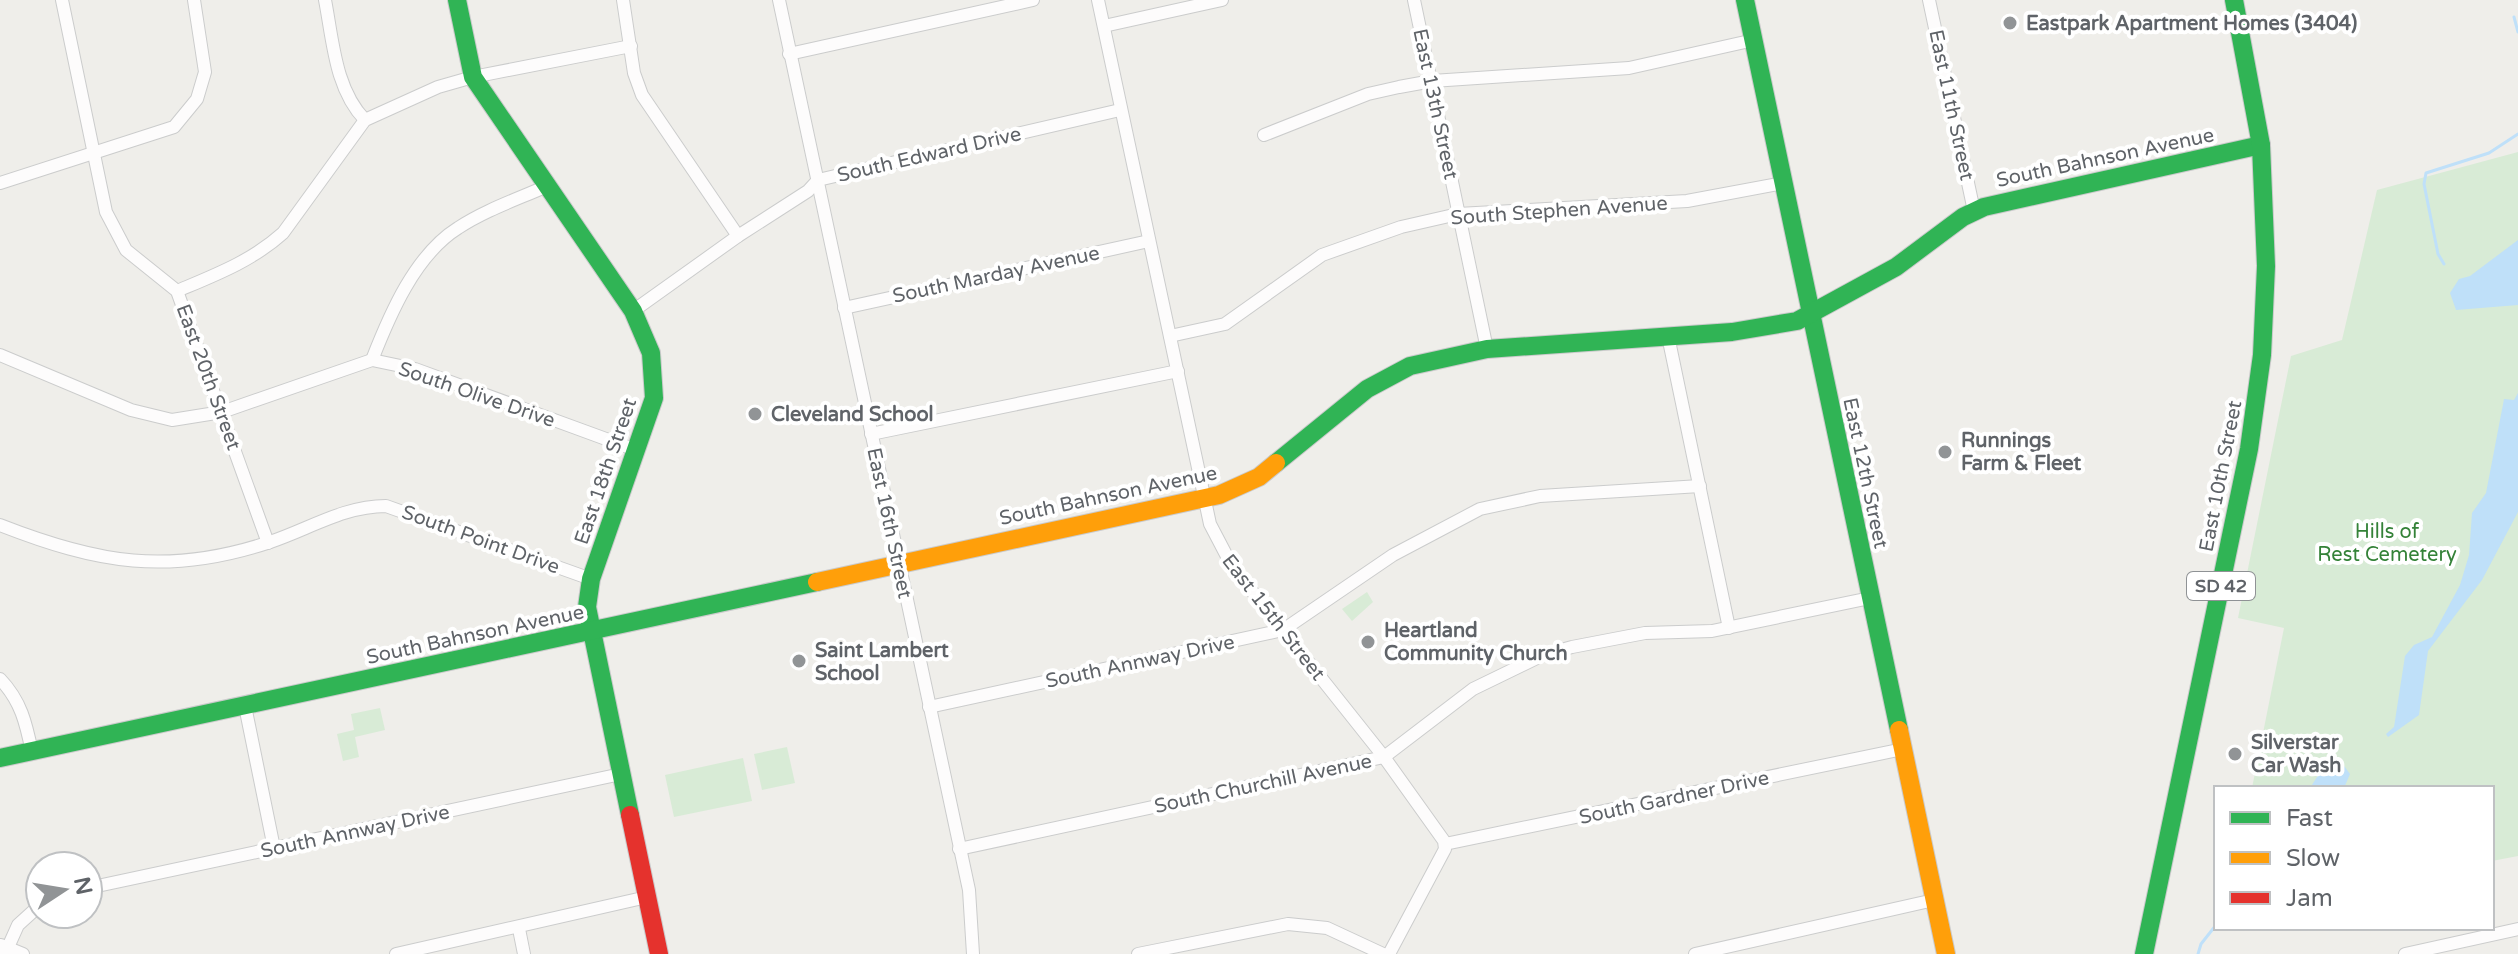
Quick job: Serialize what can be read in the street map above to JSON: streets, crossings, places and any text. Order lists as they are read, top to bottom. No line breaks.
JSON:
{"streets":{"street":["East 13th Street","East 11th Street","South Edward Drive","South Bahnson Avenue","South Stephen Avenue","South Marday Avenue","East 20th Street","South Olive Drive","East 18th Street","East 12th Street","East 10th Street","East 16th Street","South Point Drive","SD 42","East 15th Street","South Annway Drive","South Churchill Avenue","South Gardner Drive"]},"crossings":[["East 13th Street","South Bahnson Avenue"],["East 13th Street","South Stephen Avenue"],["East 11th Street","South Bahnson Avenue"],["South Edward Drive","East 18th Street"],["South Edward Drive","East 16th Street"],["South Edward Drive","East 15th Street"],["South Bahnson Avenue","East 18th Street"],["South Bahnson Avenue","East 12th Street"],["South Bahnson Avenue","East 10th Street"],["South Bahnson Avenue","East 16th Street"],["South Bahnson Avenue","East 15th Street"],["South Stephen Avenue","East 12th Street"],["South Stephen Avenue","East 15th Street"],["South Marday Avenue","East 16th Street"],["South Marday Avenue","East 15th Street"],["East 20th Street","South Olive Drive"],["East 20th Street","South Point Drive"],["South Olive Drive","East 18th Street"],["East 18th Street","South Point Drive"],["East 18th Street","South Annway Drive"],["East 12th Street","South Churchill Avenue"],["East 12th Street","South Gardner Drive"],["East 16th Street","South Annway Drive"],["East 16th Street","South Churchill Avenue"],["East 15th Street","South Annway Drive"],["East 15th Street","South Churchill Avenue"],["East 15th Street","South Gardner Drive"]],"parks":["Hills of Rest Cemetery"],"places":["Eastpark Apartment Homes (3404)","Cleveland School","Runnings Farm & Fleet","Heartland Community Church","Saint Lambert School","Silverstar Car Wash"],"legend":["Fast","Slow","Jam"],"north":"right"}
